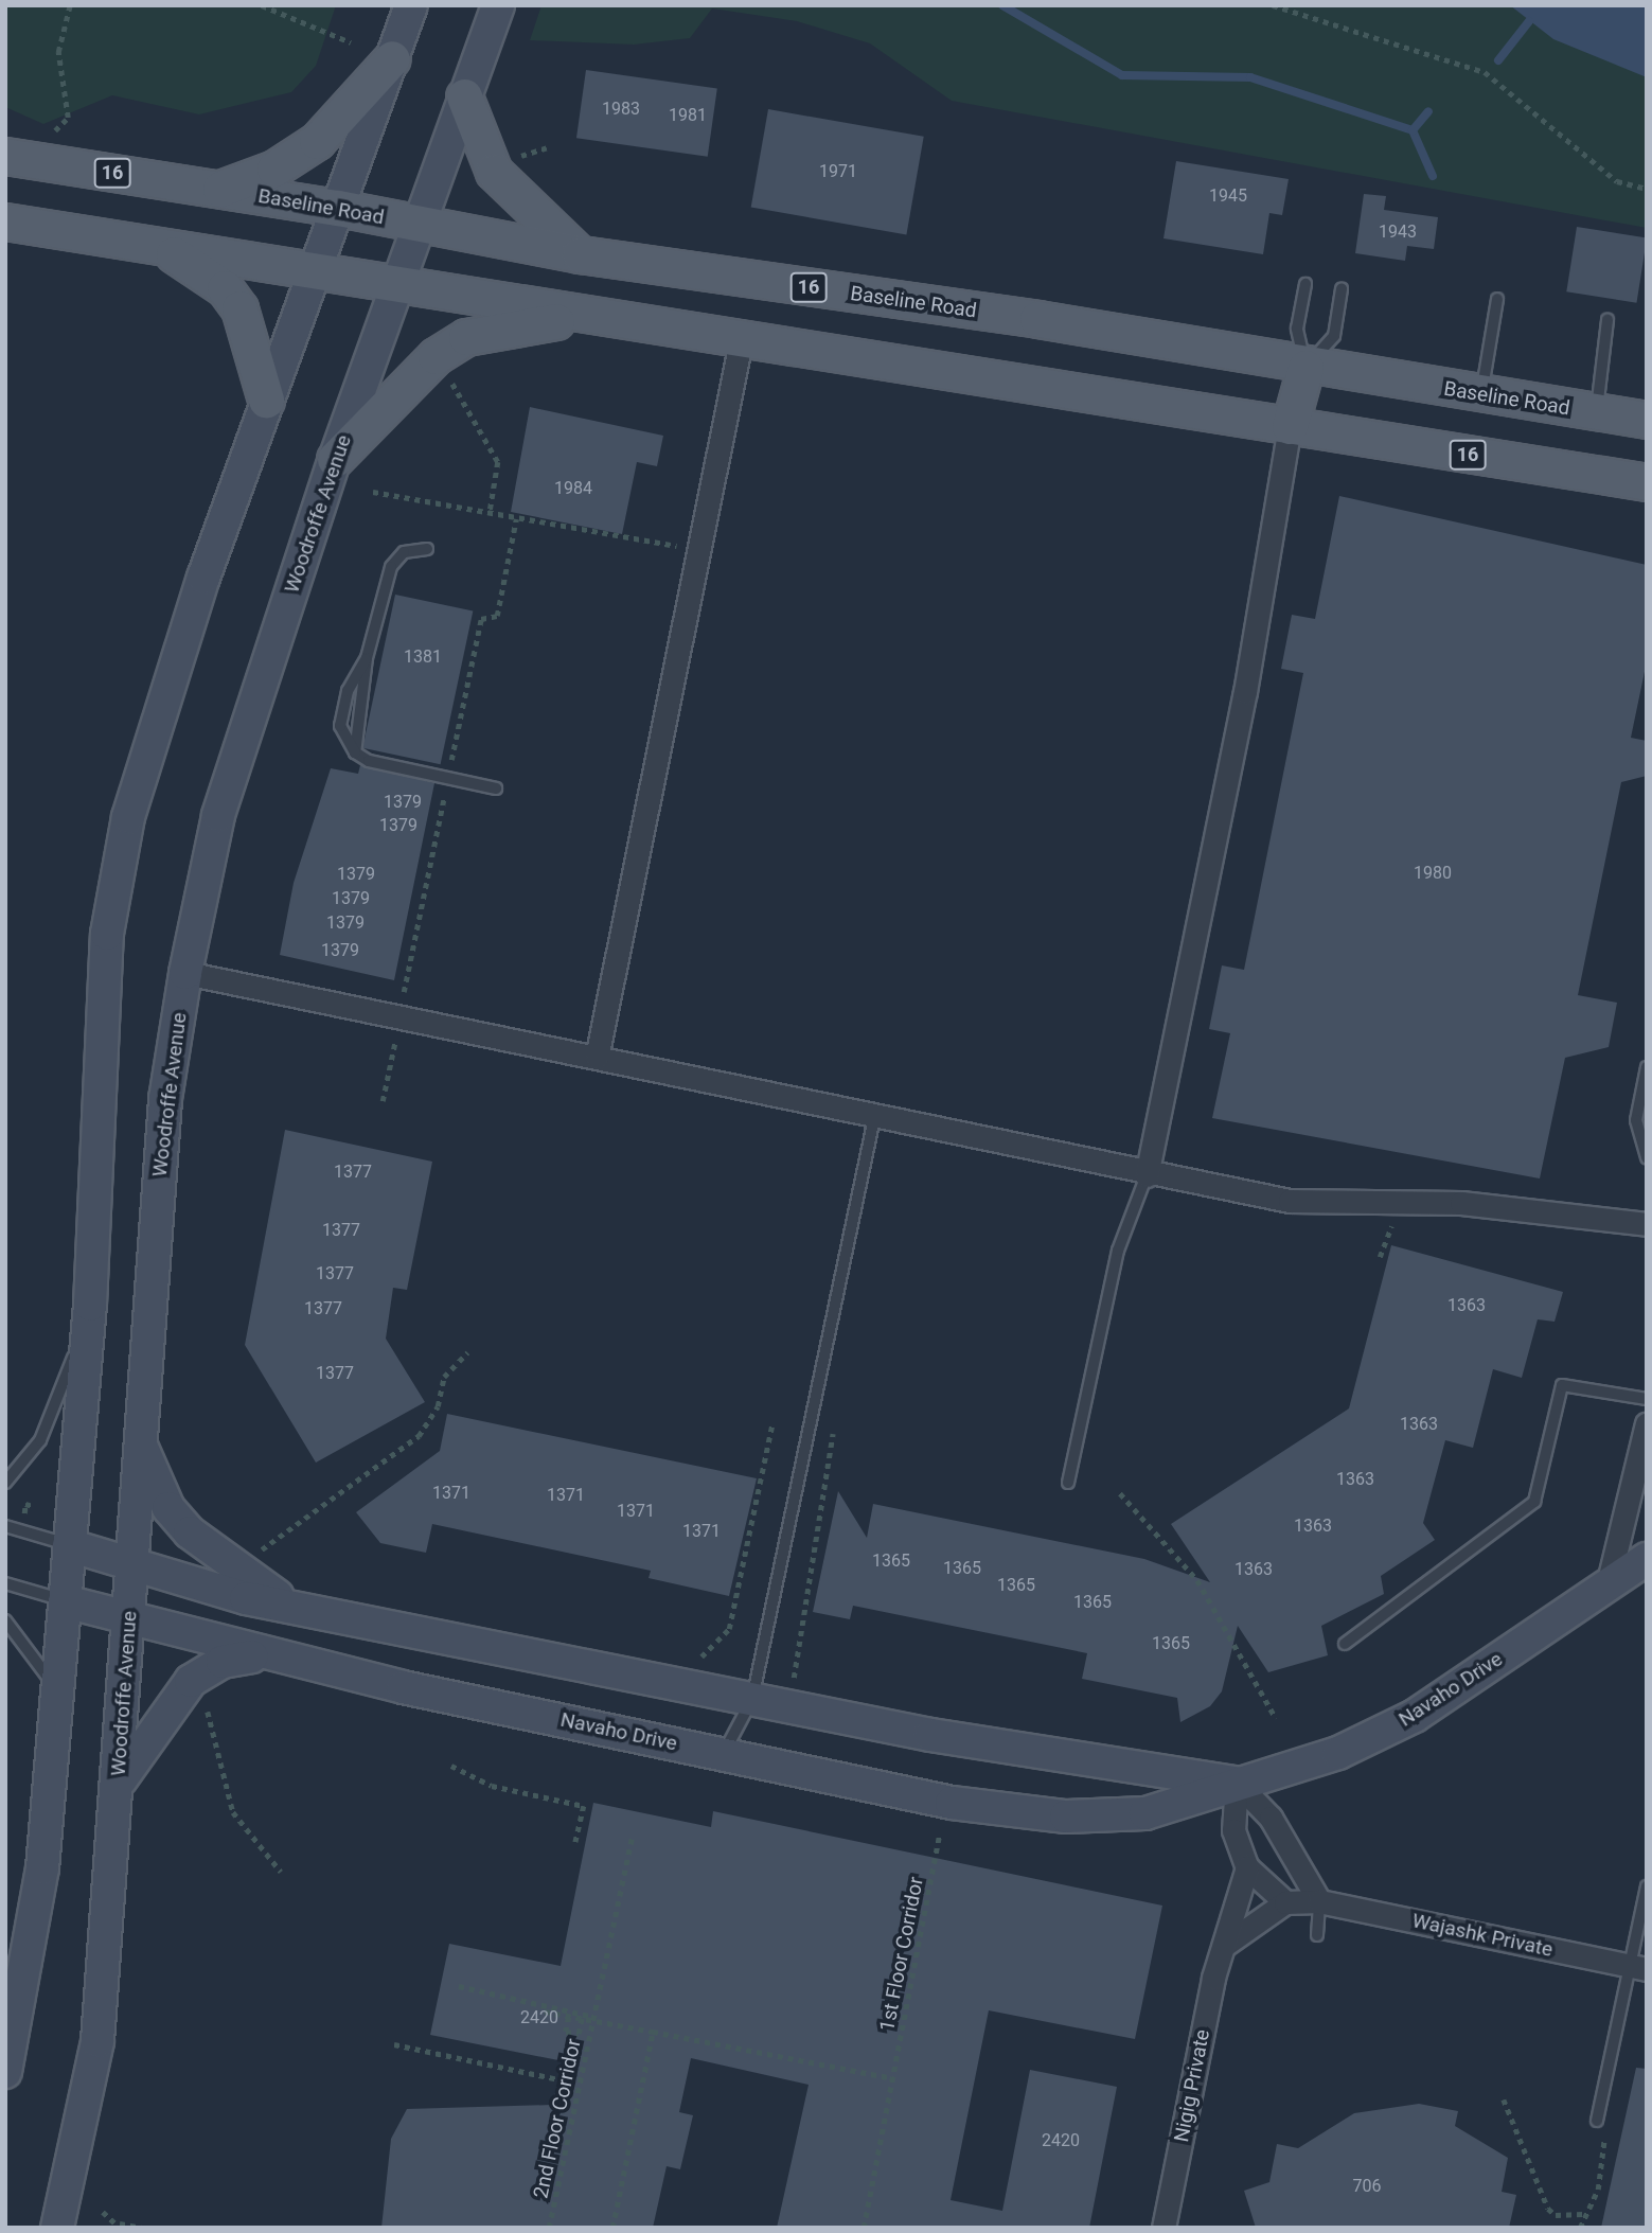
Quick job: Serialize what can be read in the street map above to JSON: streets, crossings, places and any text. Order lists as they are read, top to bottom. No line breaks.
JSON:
{"streets":{"main road":["16","Baseline Road","Woodroffe Avenue","Navaho Drive"],"street":["Wajashk Private","Nigig Private"],"path":["1st Floor Corridor","2nd Floor Corridor"]},"crossings":[["16","Woodroffe Avenue"],["Baseline Road","Woodroffe Avenue"],["Woodroffe Avenue","Navaho Drive"]],"house_numbers":["1983","1981","1971","1945","1943","1984","1381","1379","1379","1980","1379","1379","1379","1379","1377","1377","1377","1363","1377","1377","1363","1363","1371","1371","1371","1363","1371","1365","1365","1363","1365","1365","1365","2420","2420","706"]}
